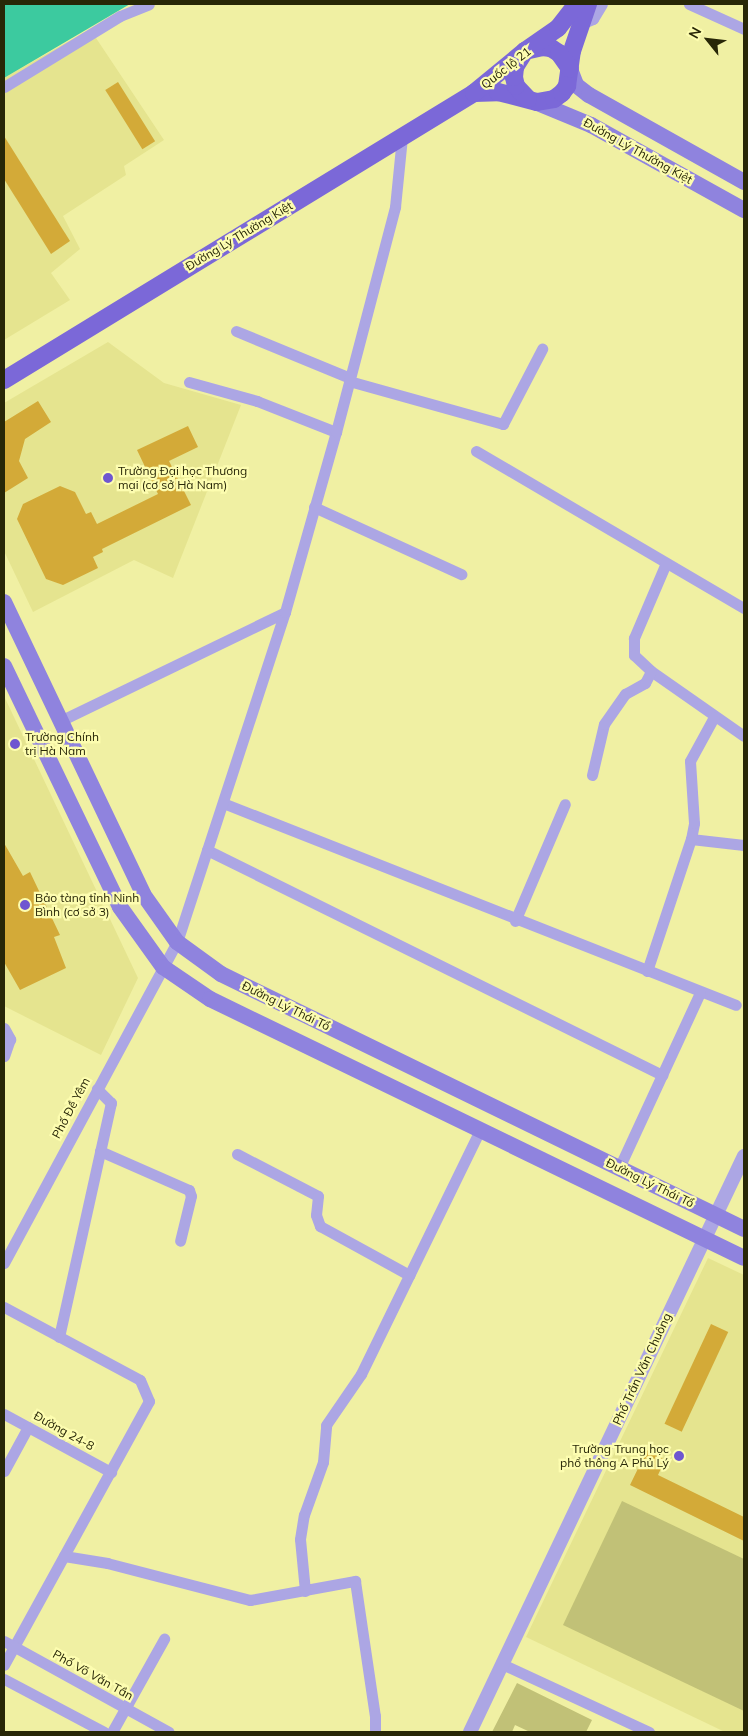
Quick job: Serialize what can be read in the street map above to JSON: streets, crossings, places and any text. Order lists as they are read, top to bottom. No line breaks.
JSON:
{"streets":{"main road":["Quốc lộ 21","Đường Lý Thường Kiệt","Đường Lý Thái Tổ"],"street":["Phố Đề Yêm","Phố Trần Văn Chuông","Đường 24-8","Phố Võ Văn Tần"]},"crossings":[["Quốc lộ 21","Đường Lý Thường Kiệt"],["Đường Lý Thường Kiệt","Phố Đề Yêm"],["Đường Lý Thái Tổ","Phố Đề Yêm"],["Đường Lý Thái Tổ","Phố Trần Văn Chuông"]],"places":["Trường Đại học Thương mại (cơ sở Hà Nam)","Trường Chính trị Hà Nam","Bảo tàng tỉnh Ninh Bình (cơ sở 3)","Trường Trung học phổ thông A Phủ Lý"],"north":"top left"}
